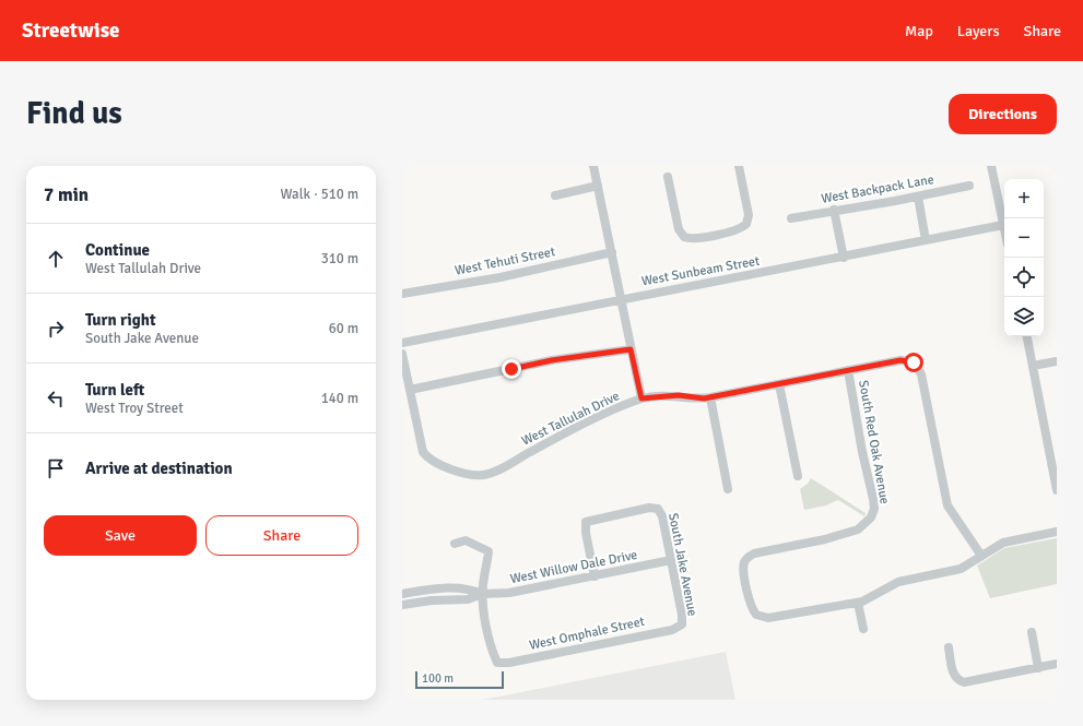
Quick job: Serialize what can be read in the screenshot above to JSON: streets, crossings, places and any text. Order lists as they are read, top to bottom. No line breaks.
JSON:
{"streets":{"street":["West Backpack Lane","West Tehuti Street","West Sunbeam Street","West Tallulah Drive","South Red Oak Avenue","South Jake Avenue","West Willow Dale Drive","West Omphale Street"]},"crossings":[["West Tallulah Drive","South Red Oak Avenue"],["South Jake Avenue","West Willow Dale Drive"],["South Jake Avenue","West Omphale Street"],["West Willow Dale Drive","West Omphale Street"]],"scale_bar":"100 m","page":{"header":"Streetwise","nav":["Map","Layers","Share"],"buttons":["Directions",["Save","Share"]],"title":"Find us","heading":["7 min","Walk · 510 m"],"map_buttons":["+","−"],"list":[["Continue","West Tallulah Drive","310 m"],["Turn right","South Jake Avenue","60 m"],["Turn left","West Troy Street","140 m"],"Arrive at destination"],"scale":"100 m"}}
